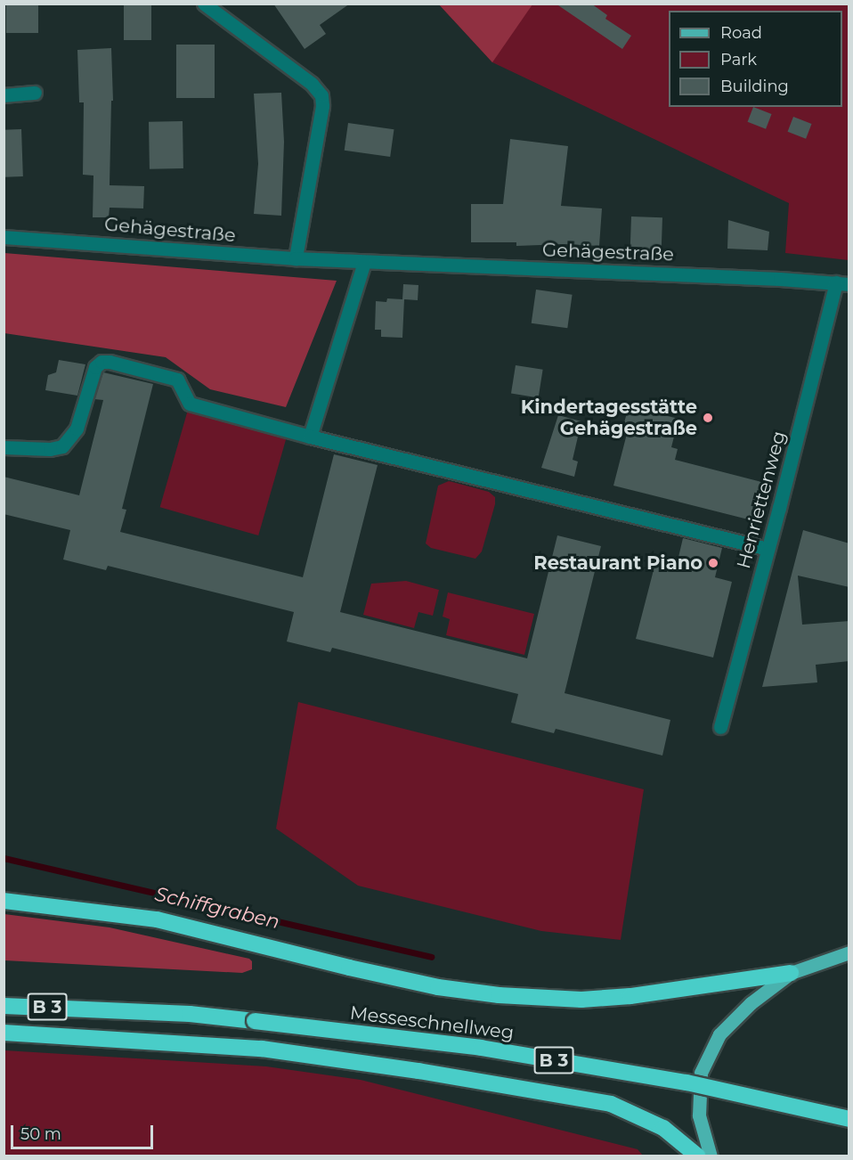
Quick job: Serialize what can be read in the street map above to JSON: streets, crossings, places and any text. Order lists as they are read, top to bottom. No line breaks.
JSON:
{"streets":{"highway":["B 3","Messeschnellweg"],"street":["Gehägestraße","Henriettenweg"]},"crossings":[["Gehägestraße","Henriettenweg"]],"water":["Schiffgraben"],"places":["Kindertagesstätte Gehägestraße","Restaurant Piano"],"legend":["Road","Park","Building"],"scale_bar":"50 m"}
